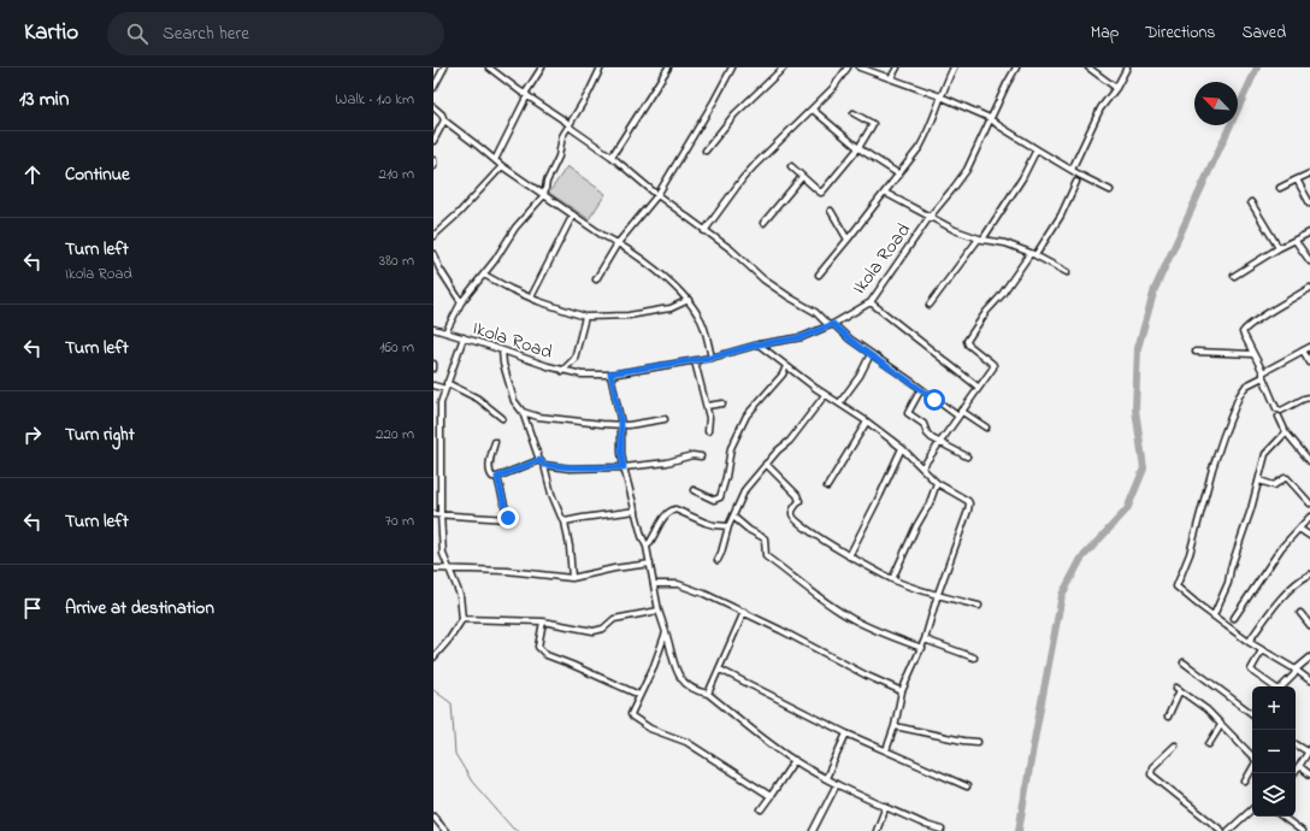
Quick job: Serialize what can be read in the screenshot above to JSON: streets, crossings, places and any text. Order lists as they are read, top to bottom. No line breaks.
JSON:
{"streets":{"street":["Ikola Road"]},"north":"top left","page":{"header":"Kartio","search":"Search here","nav":["Map","Directions","Saved"],"heading":["13 min","Walk · 1.0 km"],"list":[["Continue","210 m"],["Turn left","Ikola Road","380 m"],["Turn left","160 m"],["Turn right","220 m"],["Turn left","70 m"],"Arrive at destination"],"map_buttons":["+","−"]}}
